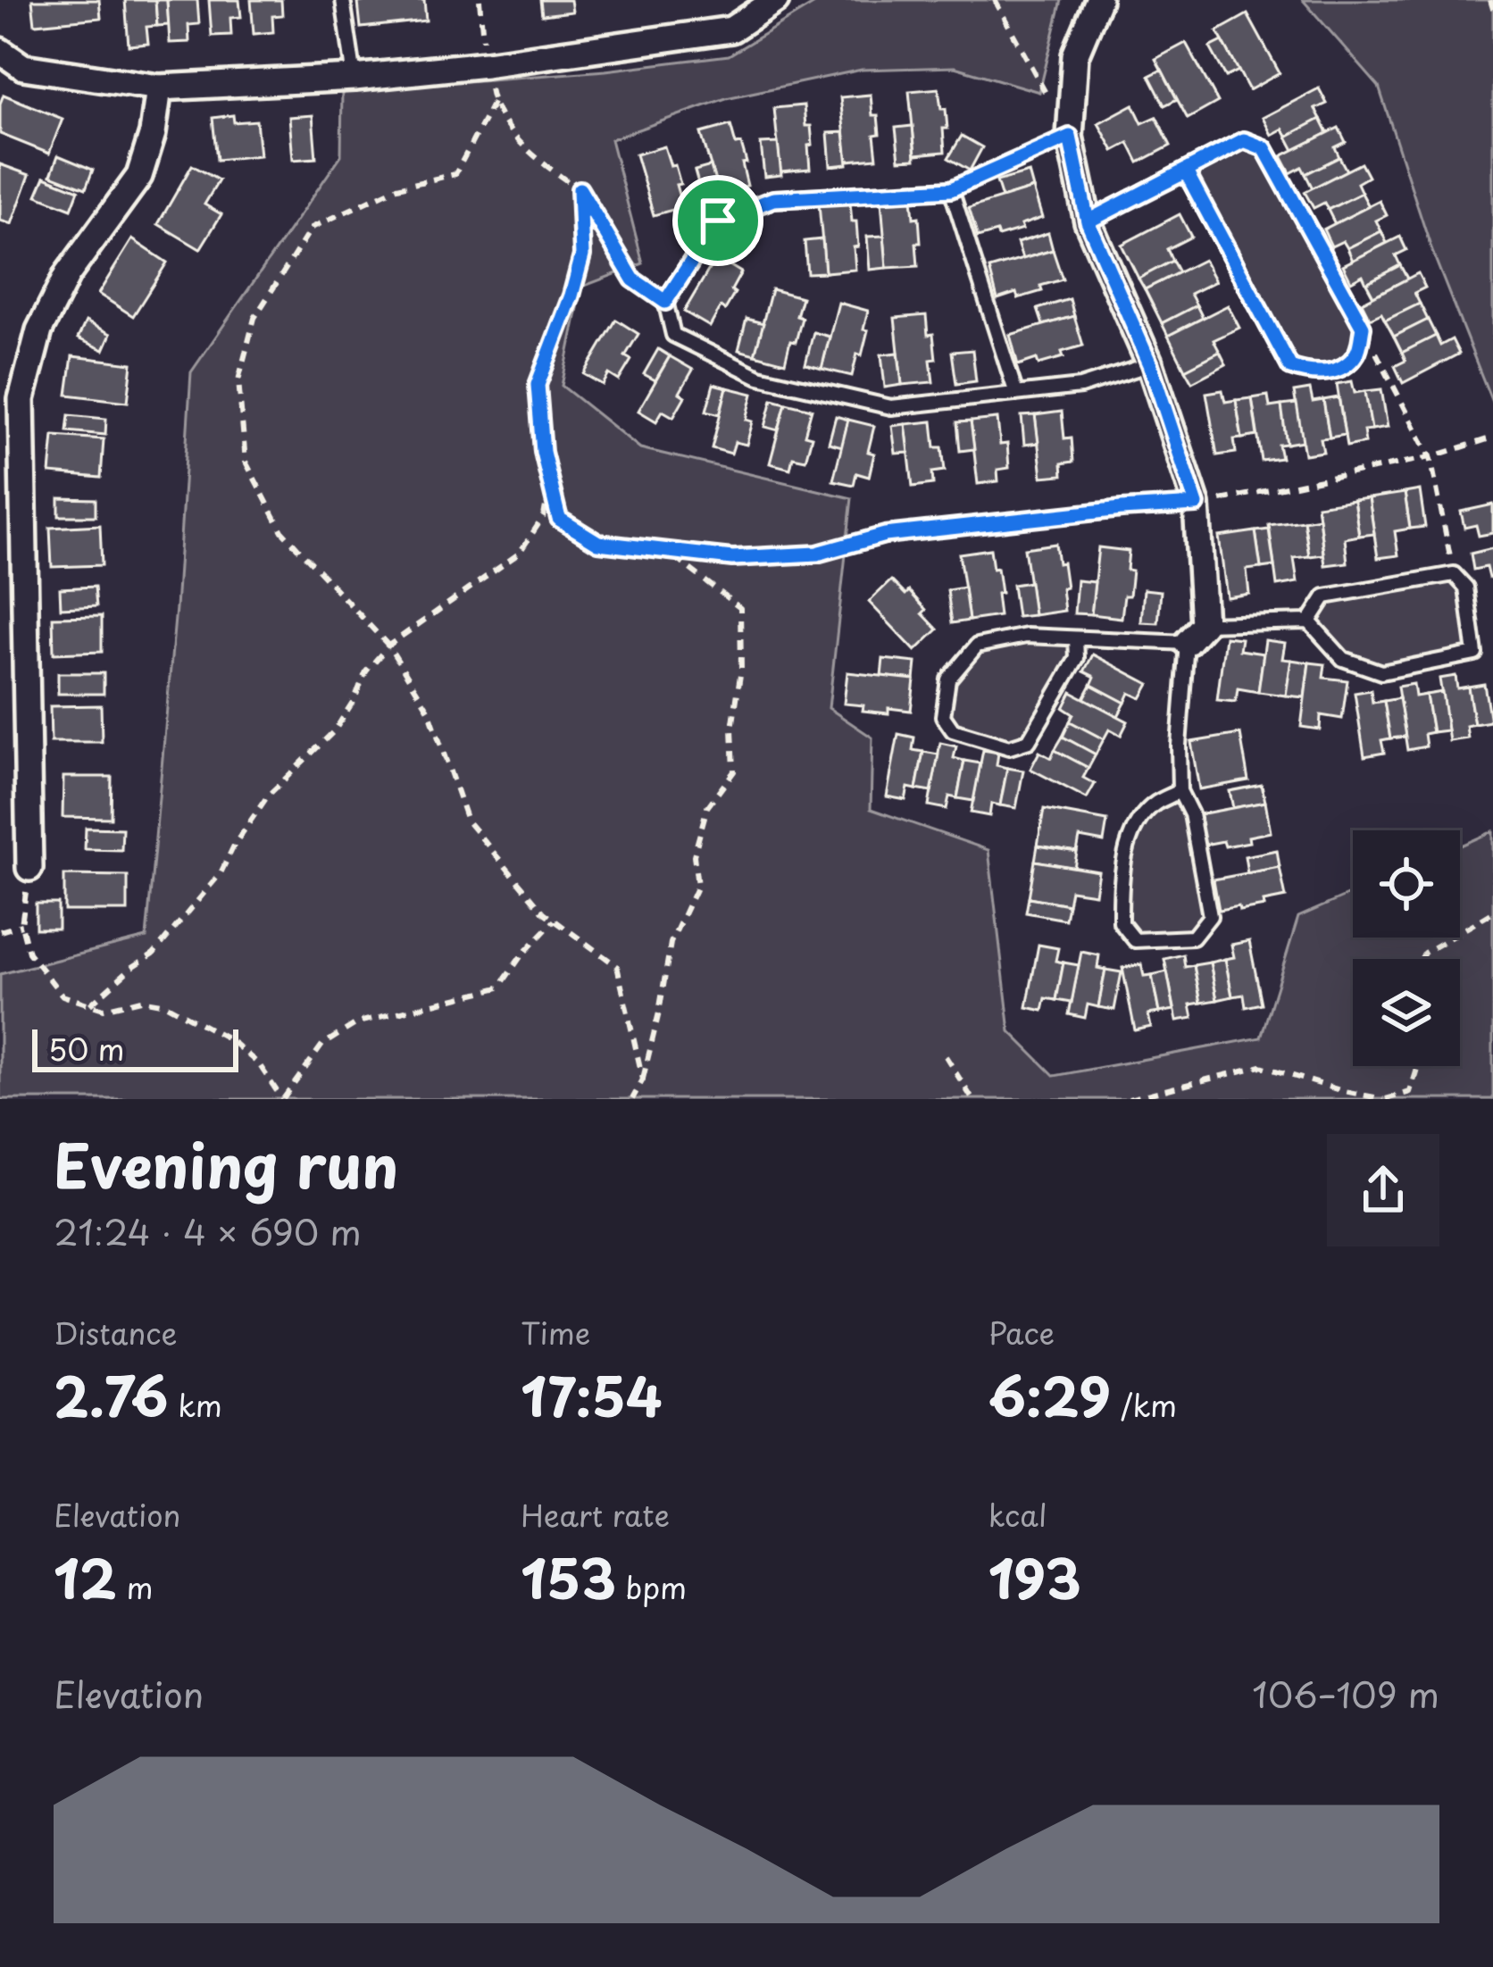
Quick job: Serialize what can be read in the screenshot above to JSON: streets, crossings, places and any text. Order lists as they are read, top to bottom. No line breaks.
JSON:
{"scale_bar":"50 m","page":{"scale":"50 m","heading":["Evening run","21:24 · 4 × 690 m"],"stats":[["Distance","2.76 km"],["Time","17:54"],["Pace","6:29 /km"],["Elevation","12 m"],["Heart rate","153 bpm"],["kcal","193"]],"chart":["Elevation","106–109 m"]}}
